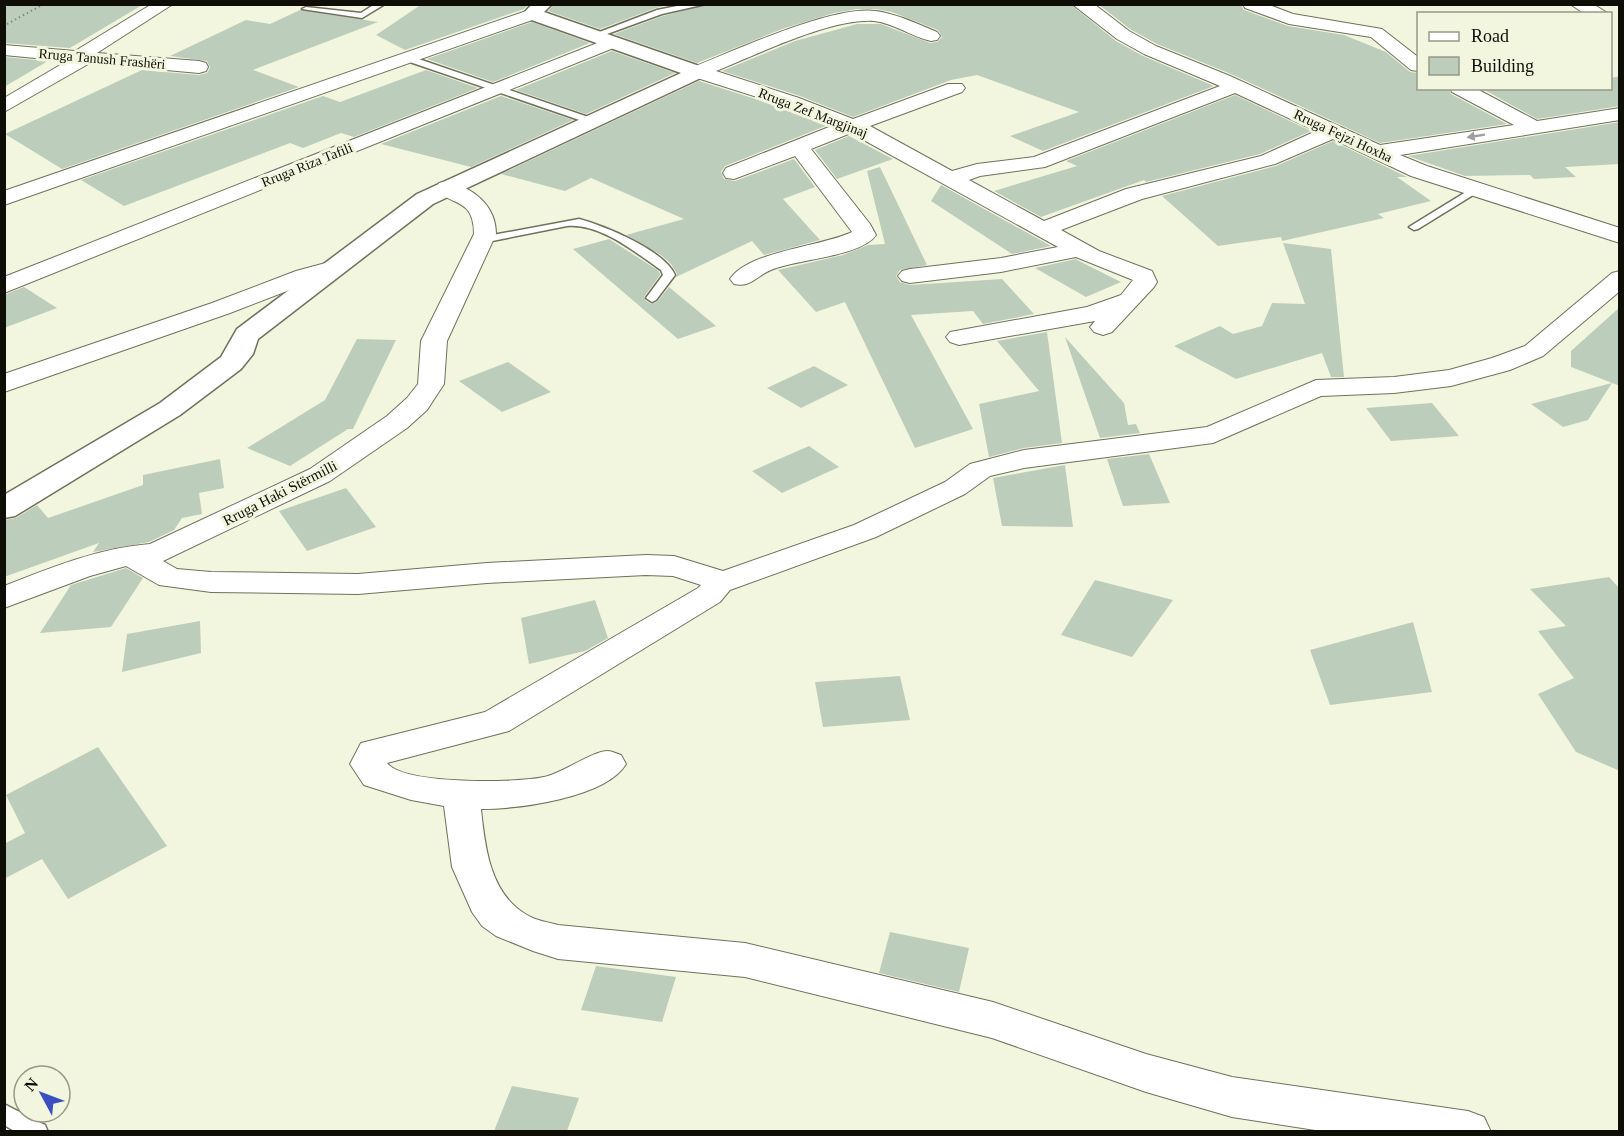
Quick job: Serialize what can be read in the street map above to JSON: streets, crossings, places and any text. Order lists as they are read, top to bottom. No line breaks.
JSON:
{"streets":{"street":["Rruga Tanush Frashëri","Rruga Zef Margjinaj","Rruga Fejzi Hoxha","Rruga Riza Tafili","Rruga Haki Stërmilli"]},"crossings":[["Rruga Zef Margjinaj","Rruga Riza Tafili"]],"legend":["Road","Building"],"north":"top left"}
